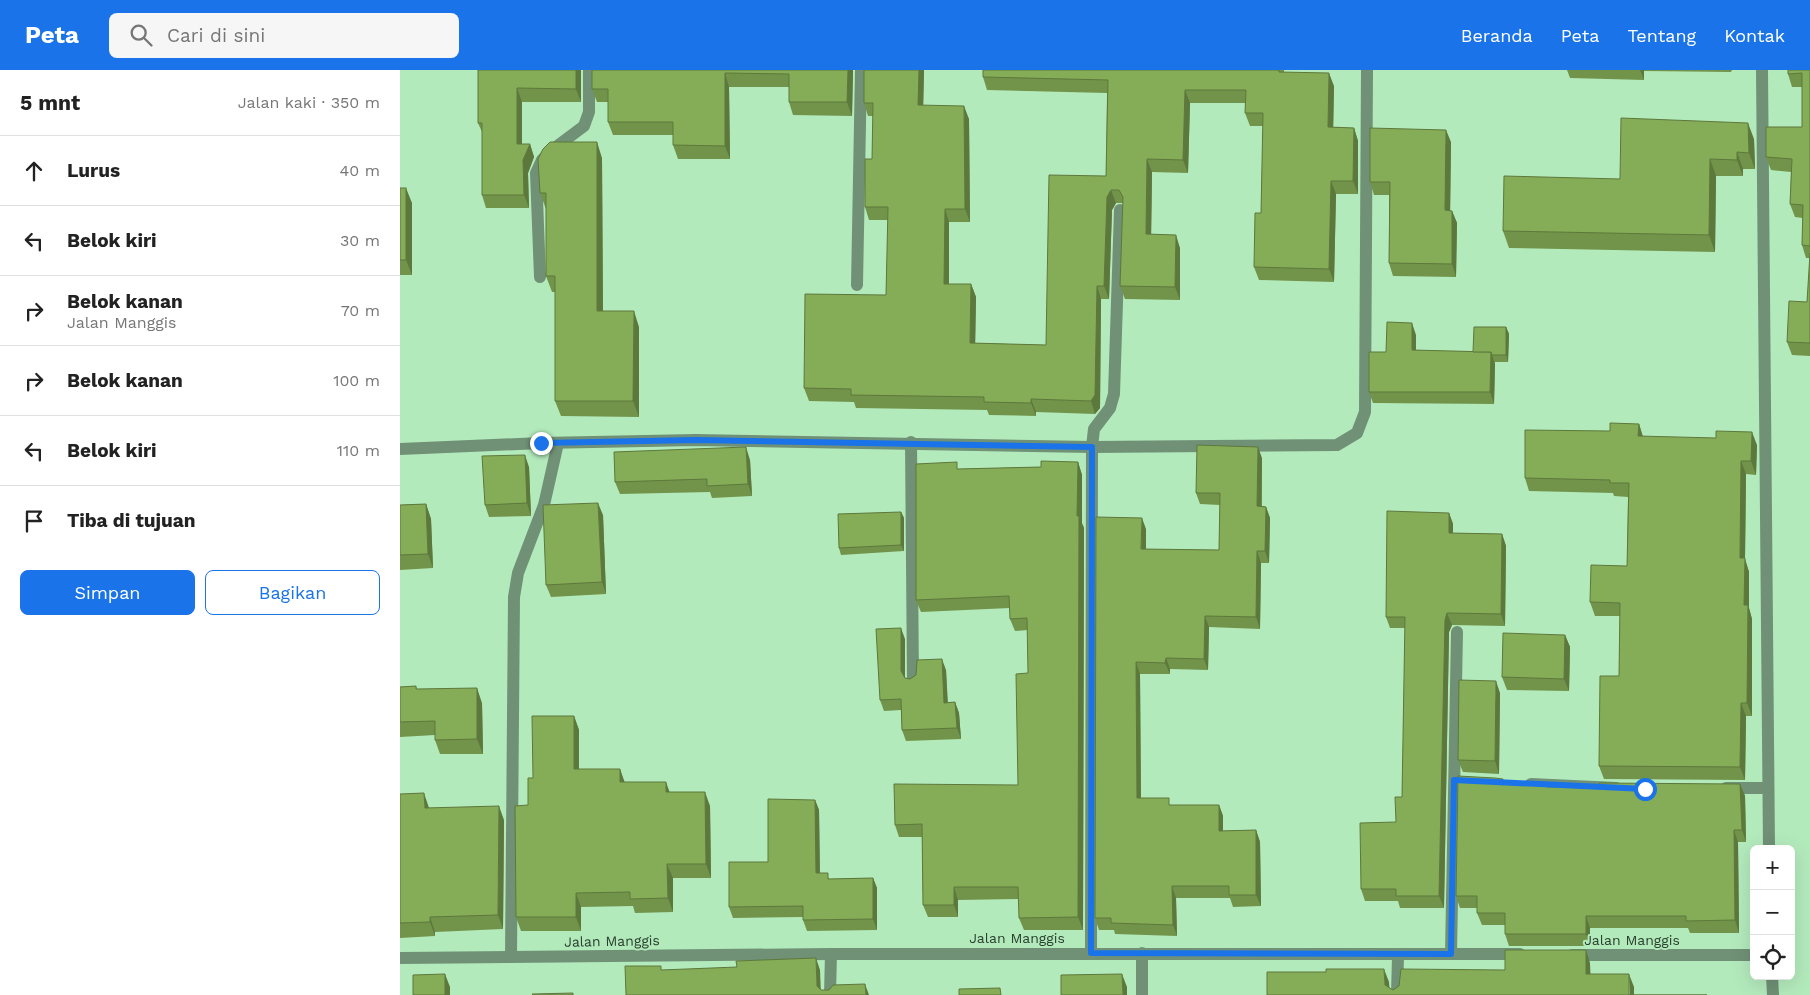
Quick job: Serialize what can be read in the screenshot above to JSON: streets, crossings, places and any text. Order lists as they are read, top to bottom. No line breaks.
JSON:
{"streets":{"street":["Jalan Manggis"]},"page":{"header":"Peta","search":"Cari di sini","nav":["Beranda","Peta","Tentang","Kontak"],"heading":["5 mnt","Jalan kaki · 350 m"],"list":[["Lurus","40 m"],["Belok kiri","30 m"],["Belok kanan","Jalan Manggis","70 m"],["Belok kanan","100 m"],["Belok kiri","110 m"],"Tiba di tujuan"],"buttons":["Simpan","Bagikan"],"map_buttons":["+","−"]}}
